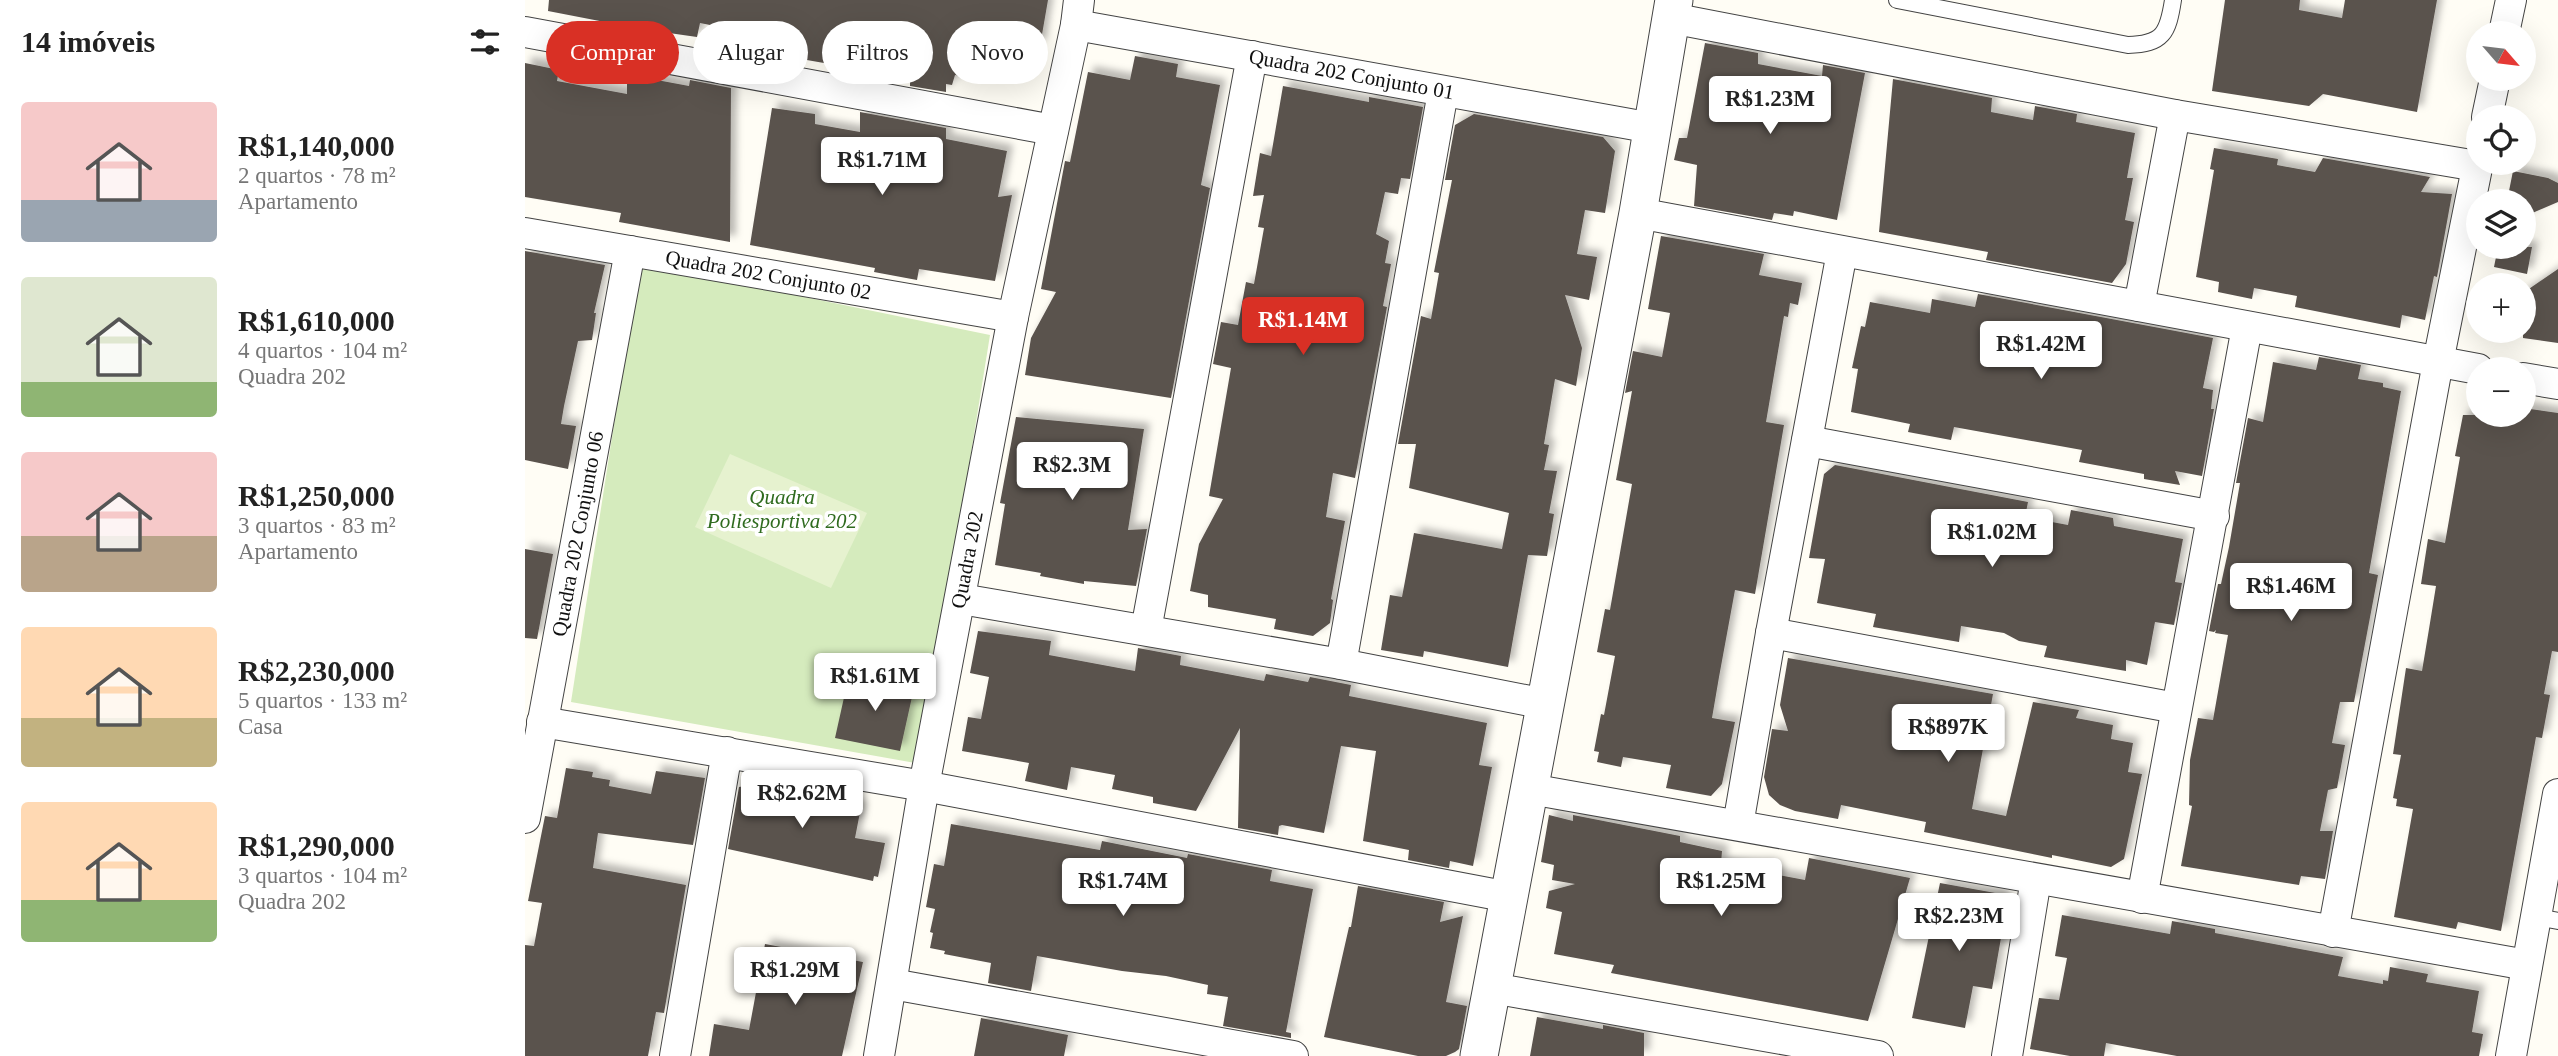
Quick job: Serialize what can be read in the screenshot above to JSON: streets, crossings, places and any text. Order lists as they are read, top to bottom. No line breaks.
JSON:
{"streets":{"street":["Quadra 202 Conjunto 01","Quadra 202 Conjunto 02","Quadra 202 Conjunto 06","Quadra 202"]},"crossings":[["Quadra 202 Conjunto 01","Quadra 202"],["Quadra 202 Conjunto 02","Quadra 202 Conjunto 06"],["Quadra 202 Conjunto 02","Quadra 202"]],"parks":["Quadra Poliesportiva 202"],"north":"bottom right","page":{"heading":"14 imóveis","map_buttons":["+","−"],"chip":["Comprar","Alugar","Filtros","Novo"],"price":["R$1.23M","R$1.71M","R$1.14M","R$1.42M","R$2.3M","R$1.02M","R$1.46M","R$1.61M","R$897K","R$2.62M","R$1.74M","R$1.25M","R$2.23M","R$1.29M"],"list":[{"name":"R$1,140,000","note":"2 quartos · 78 m² · Apartamento"},{"name":"R$1,610,000","note":"4 quartos · 104 m² · Quadra 202"},{"name":"R$1,250,000","note":"3 quartos · 83 m² · Apartamento"},{"name":"R$2,230,000","note":"5 quartos · 133 m² · Casa"},{"name":"R$1,290,000","note":"3 quartos · 104 m² · Quadra 202"}]}}
